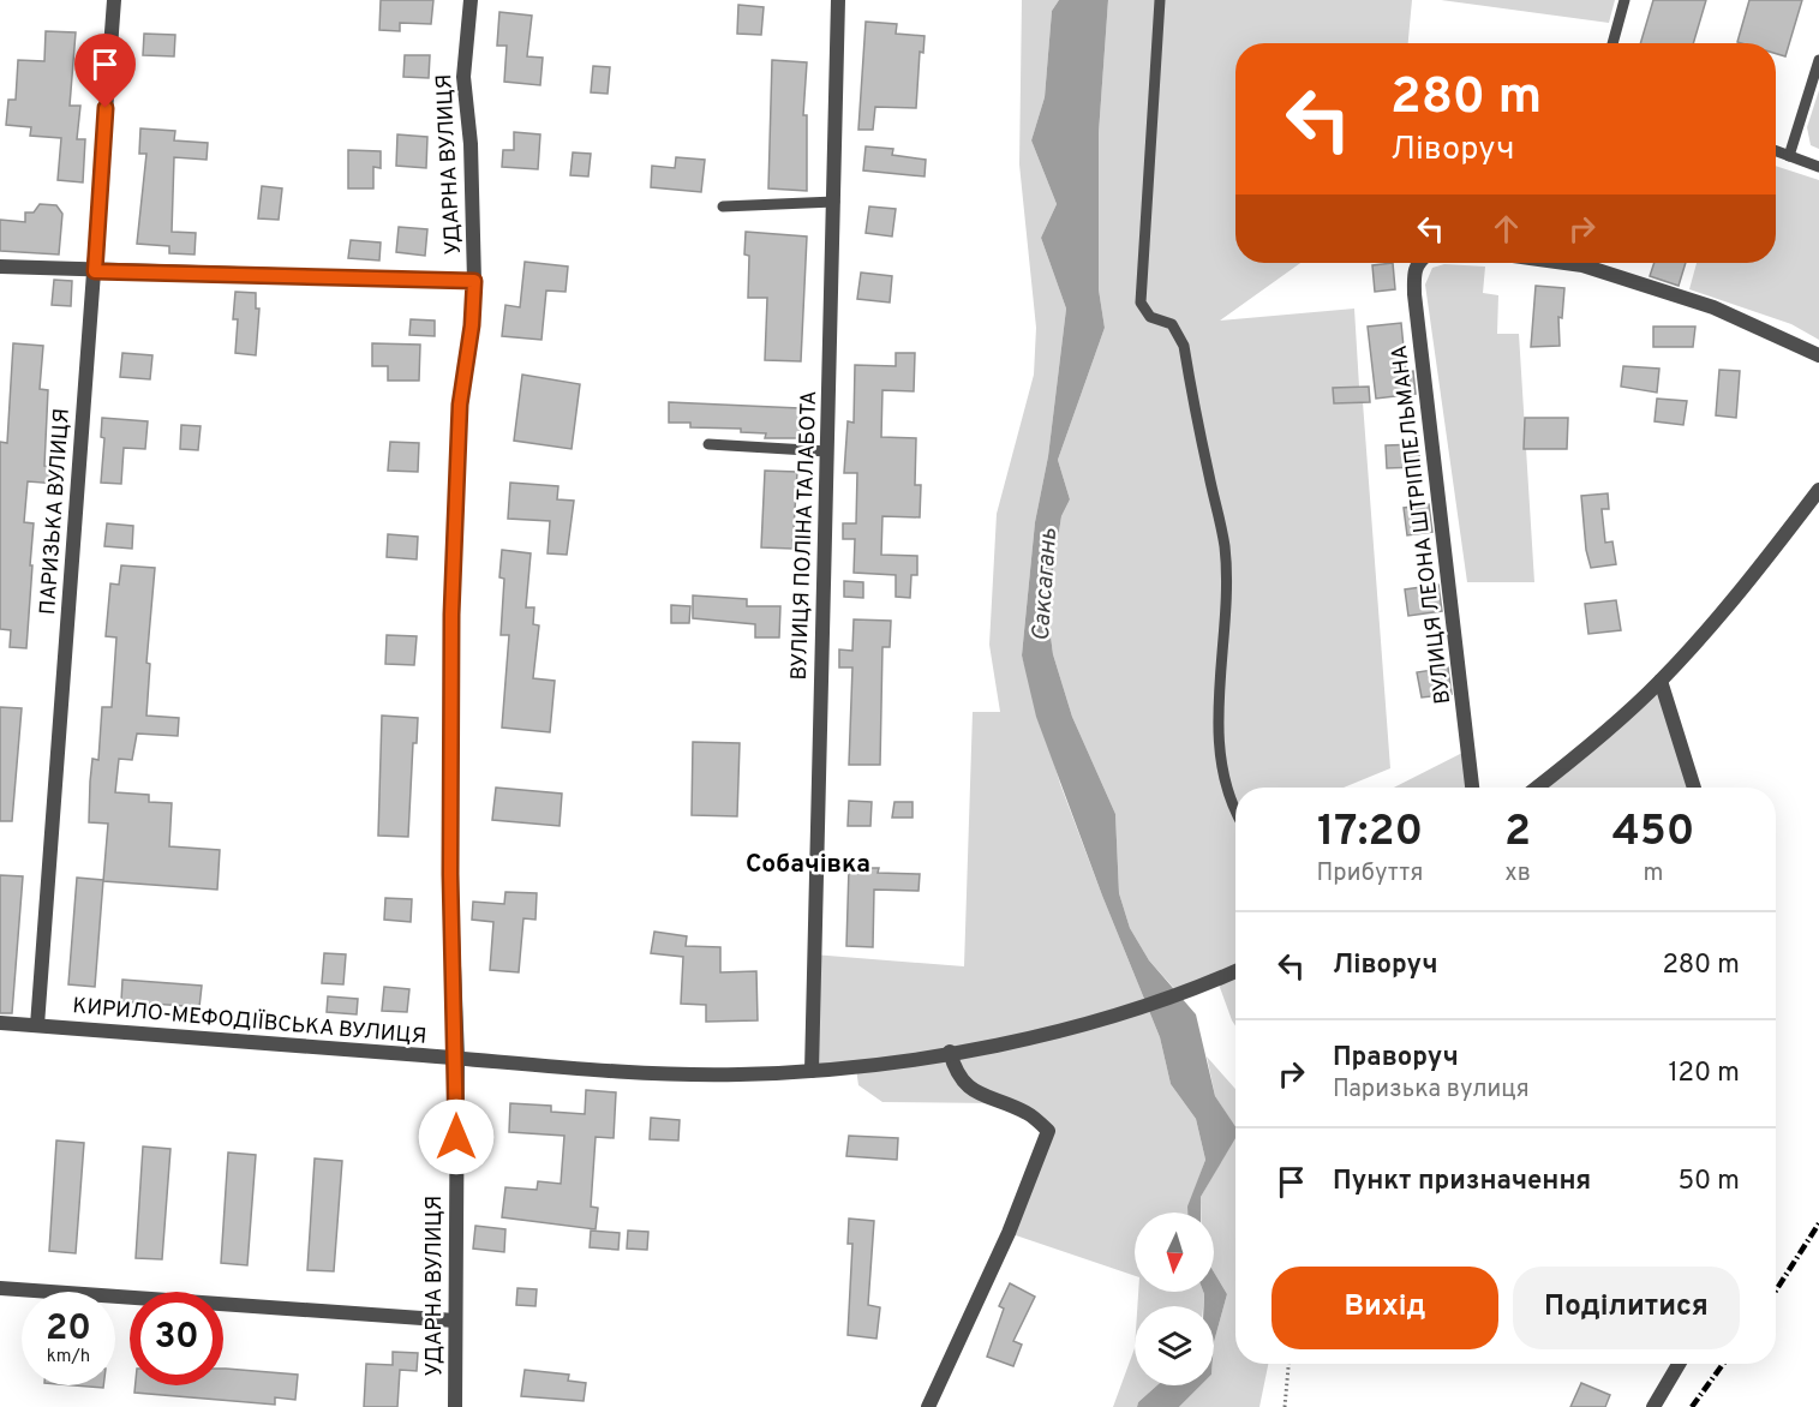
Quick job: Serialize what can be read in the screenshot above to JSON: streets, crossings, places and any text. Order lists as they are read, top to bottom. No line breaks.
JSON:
{"streets":{"street":["УДАРНА ВУЛИЦЯ","ПАРИЗЬКА ВУЛИЦЯ","ВУЛИЦЯ ЛЕОНА ШТРІППЕЛЬМАНА","ВУЛИЦЯ ПОЛІНА ТАЛАБОТА","КИРИЛО-МЕФОДІЇВСЬКА ВУЛИЦЯ"]},"crossings":[["УДАРНА ВУЛИЦЯ","КИРИЛО-МЕФОДІЇВСЬКА ВУЛИЦЯ"],["ПАРИЗЬКА ВУЛИЦЯ","КИРИЛО-МЕФОДІЇВСЬКА ВУЛИЦЯ"],["ВУЛИЦЯ ПОЛІНА ТАЛАБОТА","КИРИЛО-МЕФОДІЇВСЬКА ВУЛИЦЯ"]],"districts":["Собачівка"],"water":["Саксагань"],"north":"bottom","page":{"turn":["280 m","Ліворуч"],"eta":["17:20","Прибуття","2","хв","450","m"],"list":[{"name":"Ліворуч","value":"280 m"},{"name":"Праворуч","note":"Паризька вулиця","value":"120 m"},{"name":"Пункт призначення","value":"50 m"}],"buttons":["Вихід","Поділитися"],"speed":"20 km/h","limit":"30"}}
